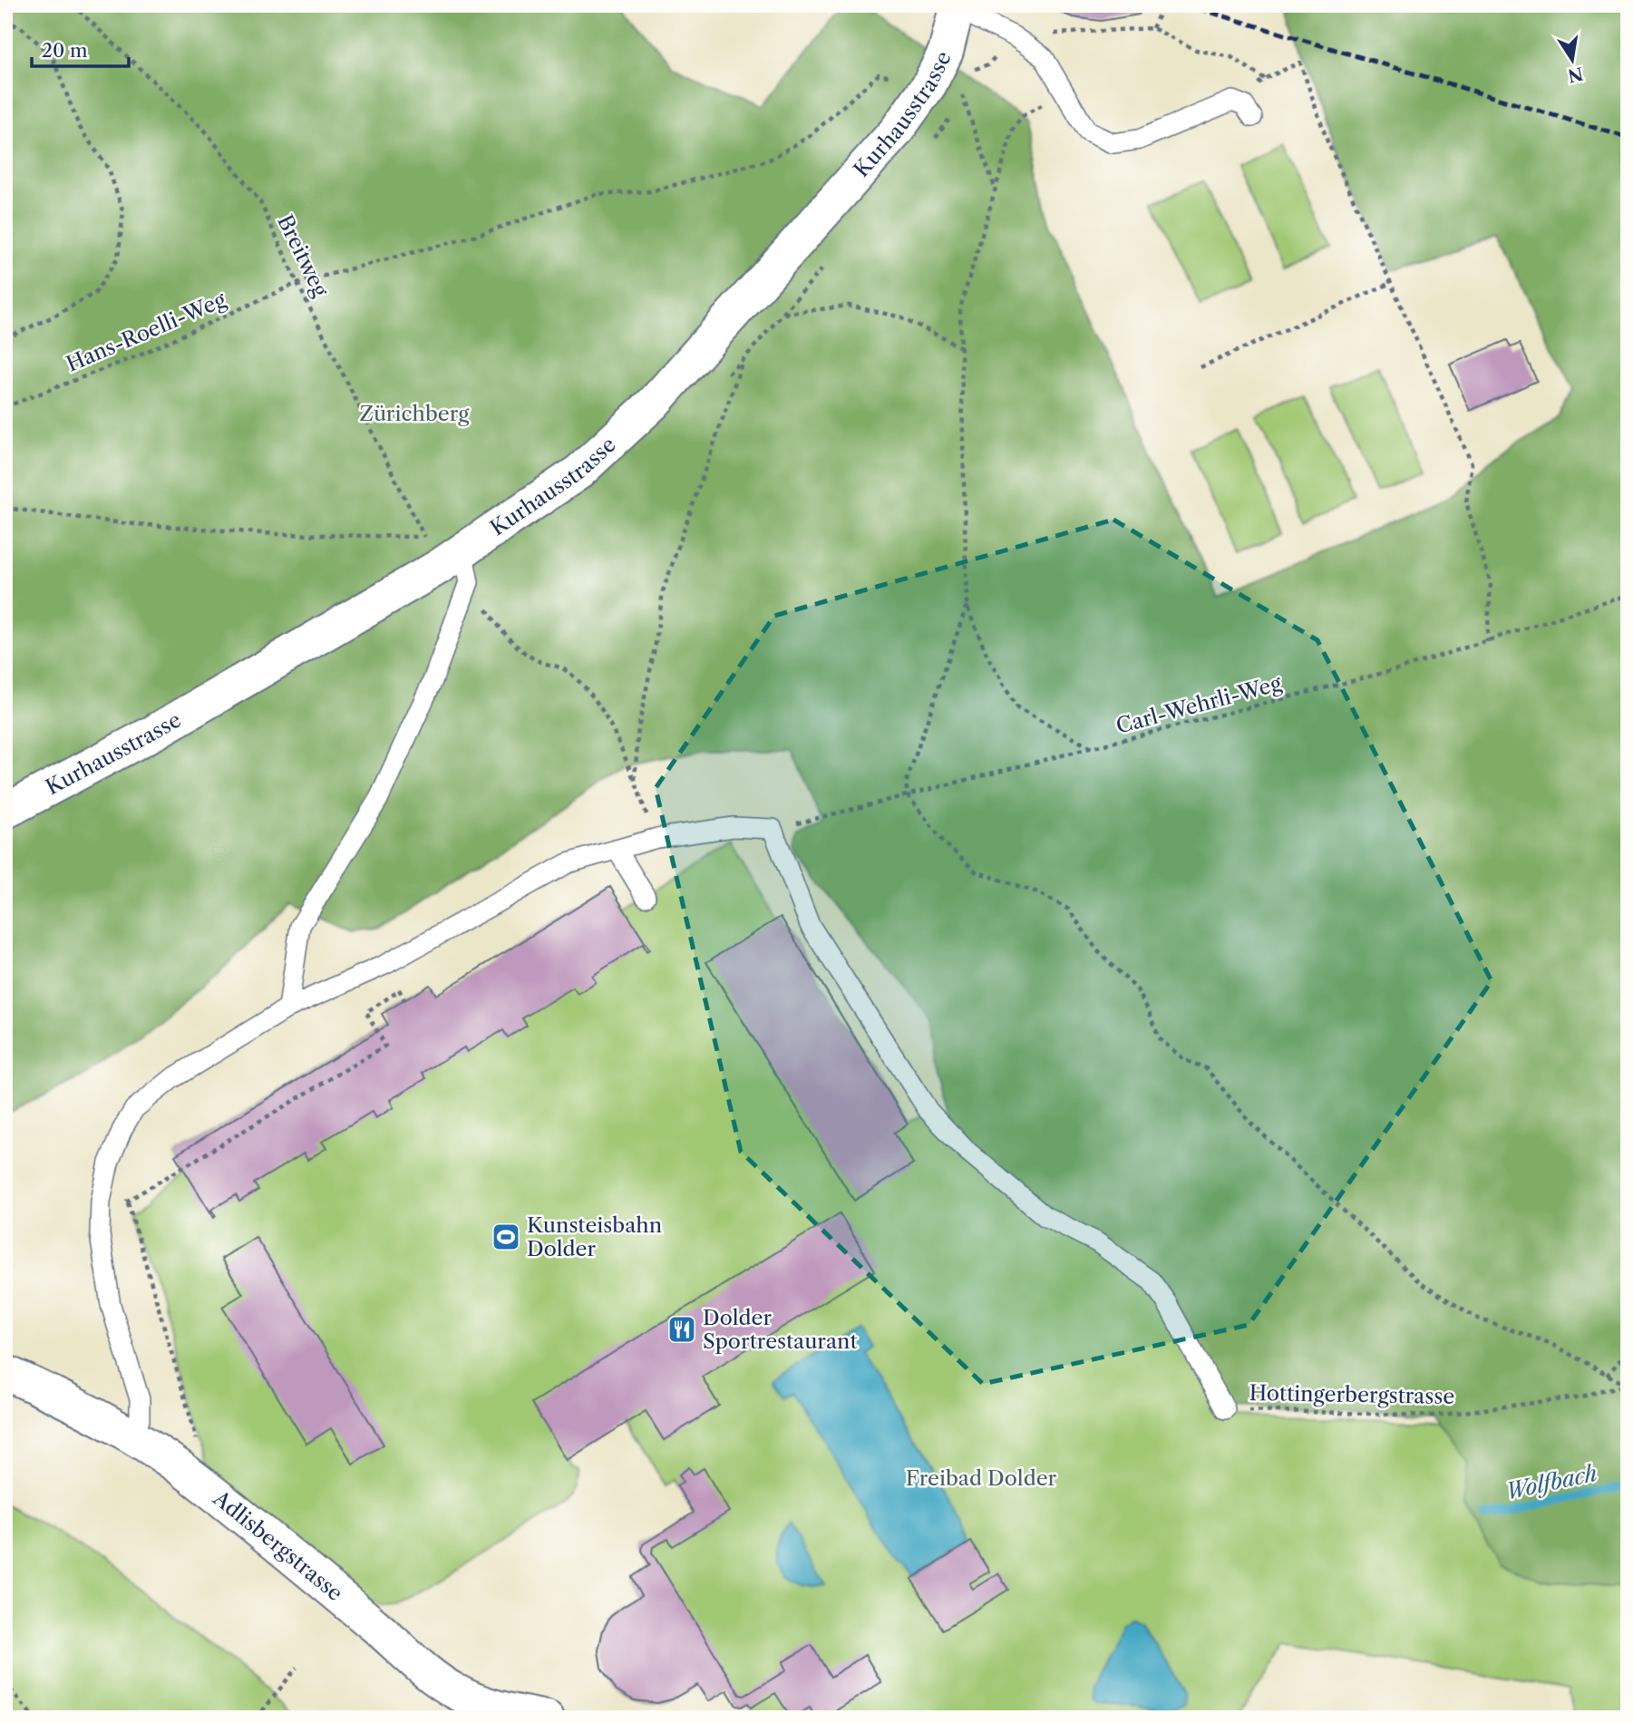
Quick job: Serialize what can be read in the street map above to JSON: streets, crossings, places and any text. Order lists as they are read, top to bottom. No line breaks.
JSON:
{"streets":{"street":["Kurhausstrasse","Adlisbergstrasse"],"path":["Breitweg","Hans-Roelli-Weg","Carl-Wehrli-Weg","Hottingerbergstrasse"]},"crossings":[["Kurhausstrasse","Breitweg"],["Kurhausstrasse","Hans-Roelli-Weg"],["Breitweg","Hans-Roelli-Weg"]],"water":["Wolfbach"],"parks":["Zürichberg","Freibad Dolder"],"places":{"sports":["Kunsteisbahn Dolder"],"restaurant":["Dolder Sportrestaurant"]},"scale_bar":"20 m","north":"bottom"}
